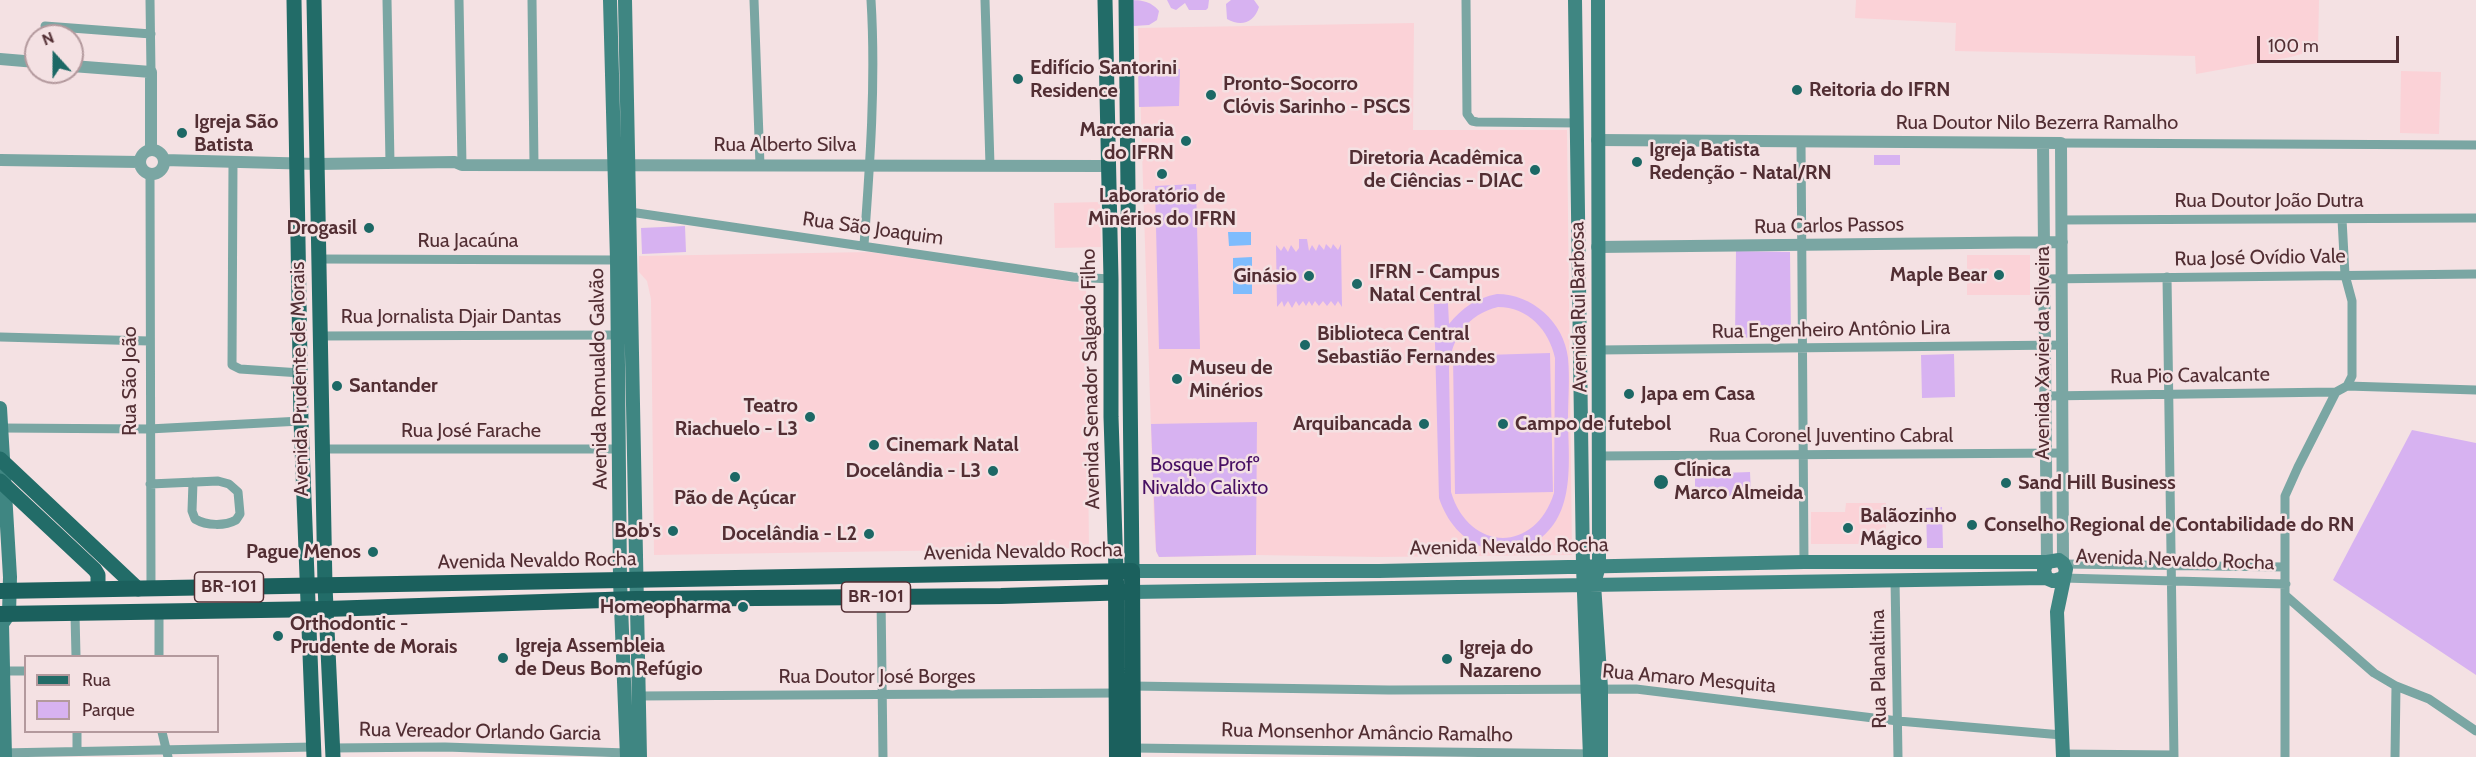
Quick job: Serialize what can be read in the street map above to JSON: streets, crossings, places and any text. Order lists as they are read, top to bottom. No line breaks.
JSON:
{"streets":{"highway":["Avenida Senador Salgado Filho","Avenida Nevaldo Rocha","BR-101"],"main road":["Avenida Rui Barbosa","Avenida Xavier da Silveira","Avenida Prudente de Morais","Avenida Romualdo Galvão"],"street":["Rua Doutor Nilo Bezerra Ramalho","Rua Alberto Silva","Rua Doutor João Dutra","Rua Carlos Passos","Rua São Joaquim","Rua Jacaúna","Rua José Ovídio Vale","Rua Jornalista Djair Dantas","Rua Engenheiro Antônio Lira","Rua Pio Cavalcante","Rua São João","Rua José Farache","Rua Coronel Juventino Cabral","Rua Planaltina","Rua Doutor José Borges","Rua Amaro Mesquita","Rua Vereador Orlando Garcia","Rua Monsenhor Amâncio Ramalho"]},"crossings":[["Rua Doutor Nilo Bezerra Ramalho","Avenida Rui Barbosa"],["Rua Doutor Nilo Bezerra Ramalho","Avenida Xavier da Silveira"],["Rua Alberto Silva","Avenida Prudente de Morais"],["Rua Alberto Silva","Avenida Romualdo Galvão"],["Rua Alberto Silva","Avenida Senador Salgado Filho"],["Rua Alberto Silva","Rua São João"],["Rua Doutor João Dutra","Avenida Xavier da Silveira"],["Rua Carlos Passos","Avenida Rui Barbosa"],["Rua Carlos Passos","Avenida Xavier da Silveira"],["Rua São Joaquim","Avenida Romualdo Galvão"],["Rua São Joaquim","Avenida Senador Salgado Filho"],["Rua Jacaúna","Avenida Prudente de Morais"],["Rua Jacaúna","Avenida Romualdo Galvão"],["Rua José Ovídio Vale","Avenida Xavier da Silveira"],["Avenida Rui Barbosa","Rua Engenheiro Antônio Lira"],["Avenida Rui Barbosa","Rua Coronel Juventino Cabral"],["Avenida Rui Barbosa","Avenida Nevaldo Rocha"],["Avenida Rui Barbosa","Rua Amaro Mesquita"],["Avenida Rui Barbosa","Rua Monsenhor Amâncio Ramalho"],["Rua Jornalista Djair Dantas","Avenida Prudente de Morais"],["Rua Jornalista Djair Dantas","Avenida Romualdo Galvão"],["Rua Engenheiro Antônio Lira","Avenida Xavier da Silveira"],["Avenida Xavier da Silveira","Rua Pio Cavalcante"],["Avenida Xavier da Silveira","Rua Coronel Juventino Cabral"],["Avenida Xavier da Silveira","Avenida Nevaldo Rocha"],["Avenida Xavier da Silveira","Rua Amaro Mesquita"],["Avenida Prudente de Morais","Rua José Farache"],["Avenida Prudente de Morais","Avenida Nevaldo Rocha"],["Avenida Prudente de Morais","Rua Vereador Orlando Garcia"],["Avenida Romualdo Galvão","Rua José Farache"],["Avenida Romualdo Galvão","Avenida Nevaldo Rocha"],["Avenida Romualdo Galvão","Rua Doutor José Borges"],["Avenida Romualdo Galvão","Rua Vereador Orlando Garcia"],["Avenida Senador Salgado Filho","Avenida Nevaldo Rocha"],["Avenida Senador Salgado Filho","Rua Doutor José Borges"],["Avenida Senador Salgado Filho","Rua Amaro Mesquita"],["Avenida Senador Salgado Filho","Rua Monsenhor Amâncio Ramalho"],["Rua São João","Avenida Nevaldo Rocha"],["Avenida Nevaldo Rocha","Rua Planaltina"],["Rua Planaltina","Rua Amaro Mesquita"]],"parks":["Bosque Profº Nivaldo Calixto"],"places":["Edifício Santorini Residence","Reitoria do IFRN","Pronto-Socorro Clóvis Sarinho - PSCS","Igreja São Batista","Marcenaria do IFRN","Igreja Batista Redenção - Natal/RN","Diretoria Acadêmica de Ciências - DIAC","Laboratório de Minérios do IFRN","Drogasil","Maple Bear","Ginásio","IFRN - Campus Natal Central","Biblioteca Central Sebastião Fernandes","Museu de Minérios","Santander","Japa em Casa","Teatro Riachuelo - L3","Arquibancada","Campo de futebol","Cinemark Natal","Docelândia - L3","Pão de Açúcar","Clínica Marco Almeida","Sand Hill Business","Conselho Regional de Contabilidade do RN","Balãozinho Mágico","Bob's","Docelândia - L2","Pague Menos","Homeopharma","Orthodontic - Prudente de Morais","Igreja Assembleia de Deus Bom Refúgio","Igreja do Nazareno"],"legend":["Rua","Parque"],"scale_bar":"100 m","north":"top"}
